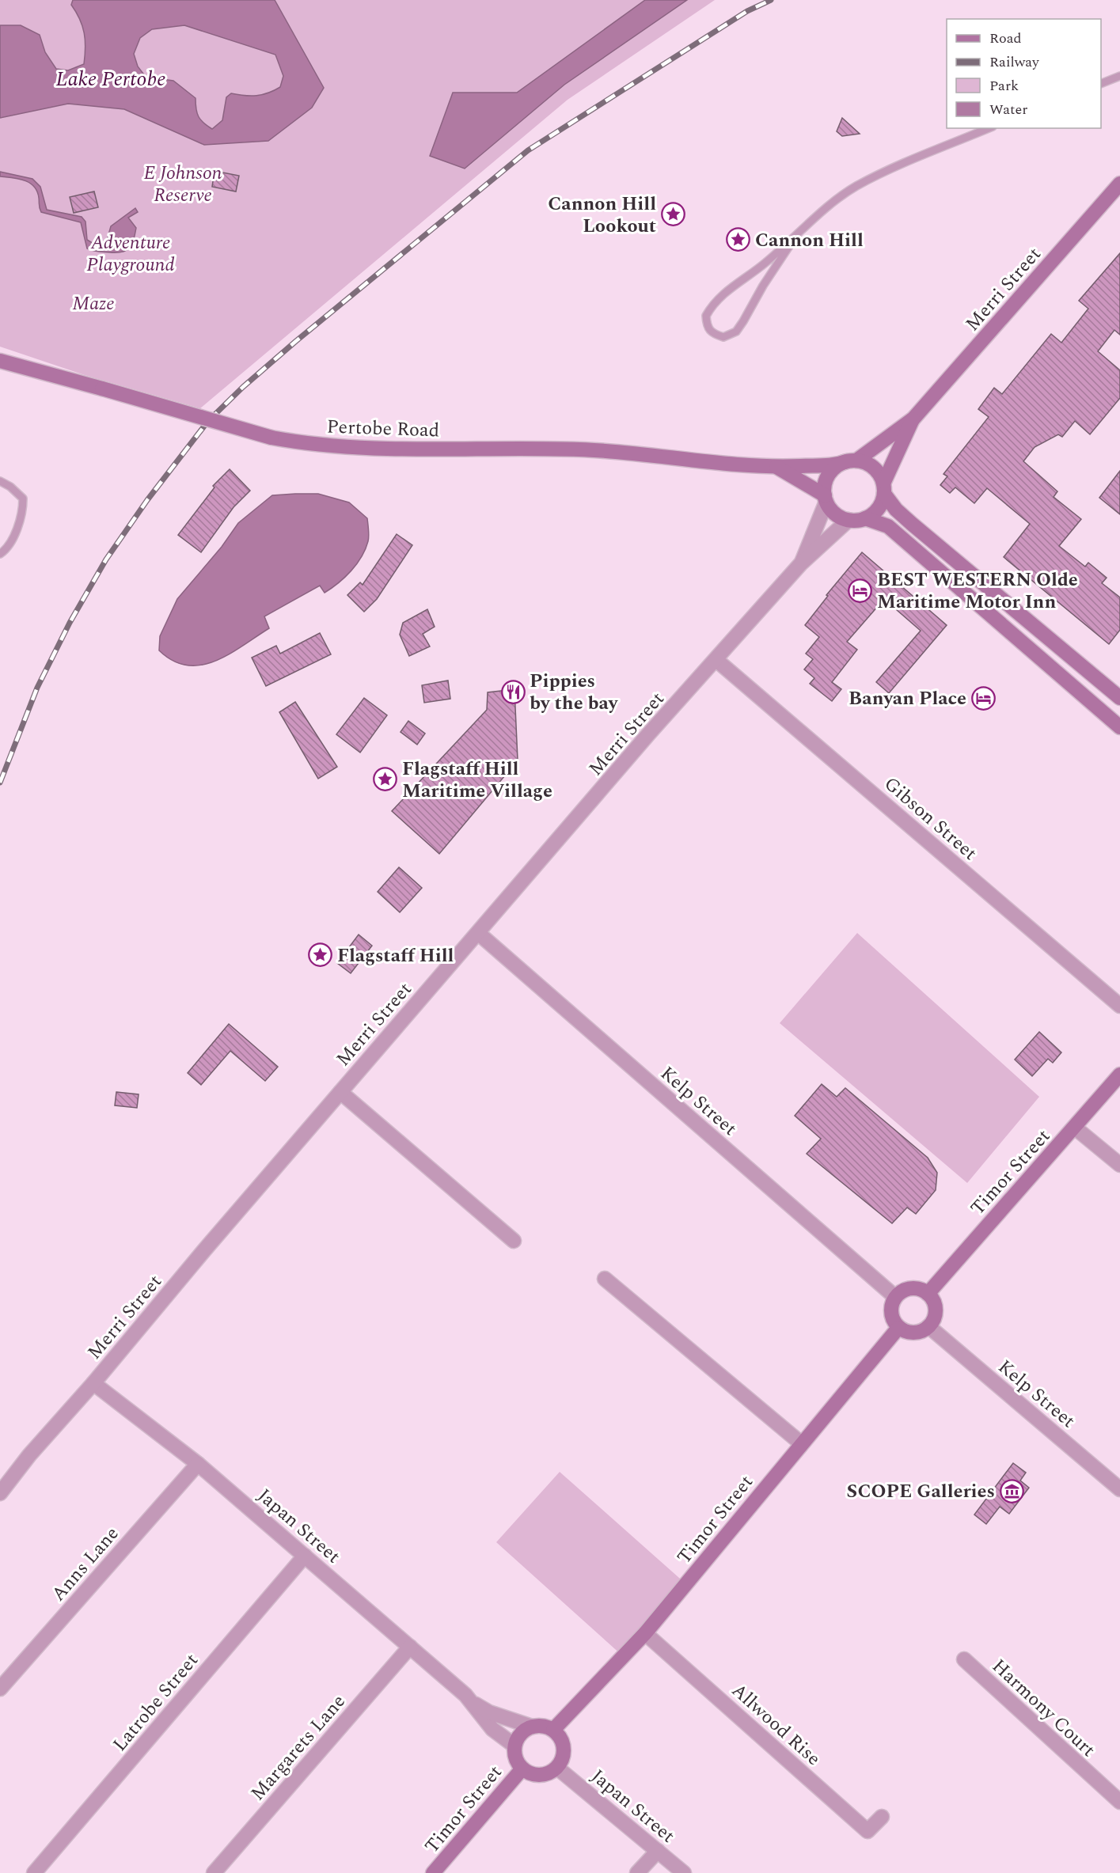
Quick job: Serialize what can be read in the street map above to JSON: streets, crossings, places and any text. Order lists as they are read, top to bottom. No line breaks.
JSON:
{"streets":{"street":["Merri Street","Pertobe Road","Gibson Street","Kelp Street","Timor Street","Japan Street","Anns Lane","Latrobe Street","Harmony Court","Allwood Rise","Margarets Lane"]},"crossings":[["Merri Street","Pertobe Road"],["Merri Street","Gibson Street"],["Merri Street","Kelp Street"],["Merri Street","Japan Street"],["Kelp Street","Timor Street"],["Timor Street","Japan Street"],["Timor Street","Allwood Rise"],["Japan Street","Anns Lane"],["Japan Street","Latrobe Street"],["Japan Street","Margarets Lane"]],"water":["Lake Pertobe"],"parks":["E Johnson Reserve","Adventure Playground","Maze"],"places":{"place":["Cannon Hill Lookout","Cannon Hill","Flagstaff Hill Maritime Village","Flagstaff Hill"],"hotel":["BEST WESTERN Olde Maritime Motor Inn","Banyan Place"],"restaurant":["Pippies by the bay"],"museum":["SCOPE Galleries"]},"legend":["Road","Railway","Park","Water"]}
